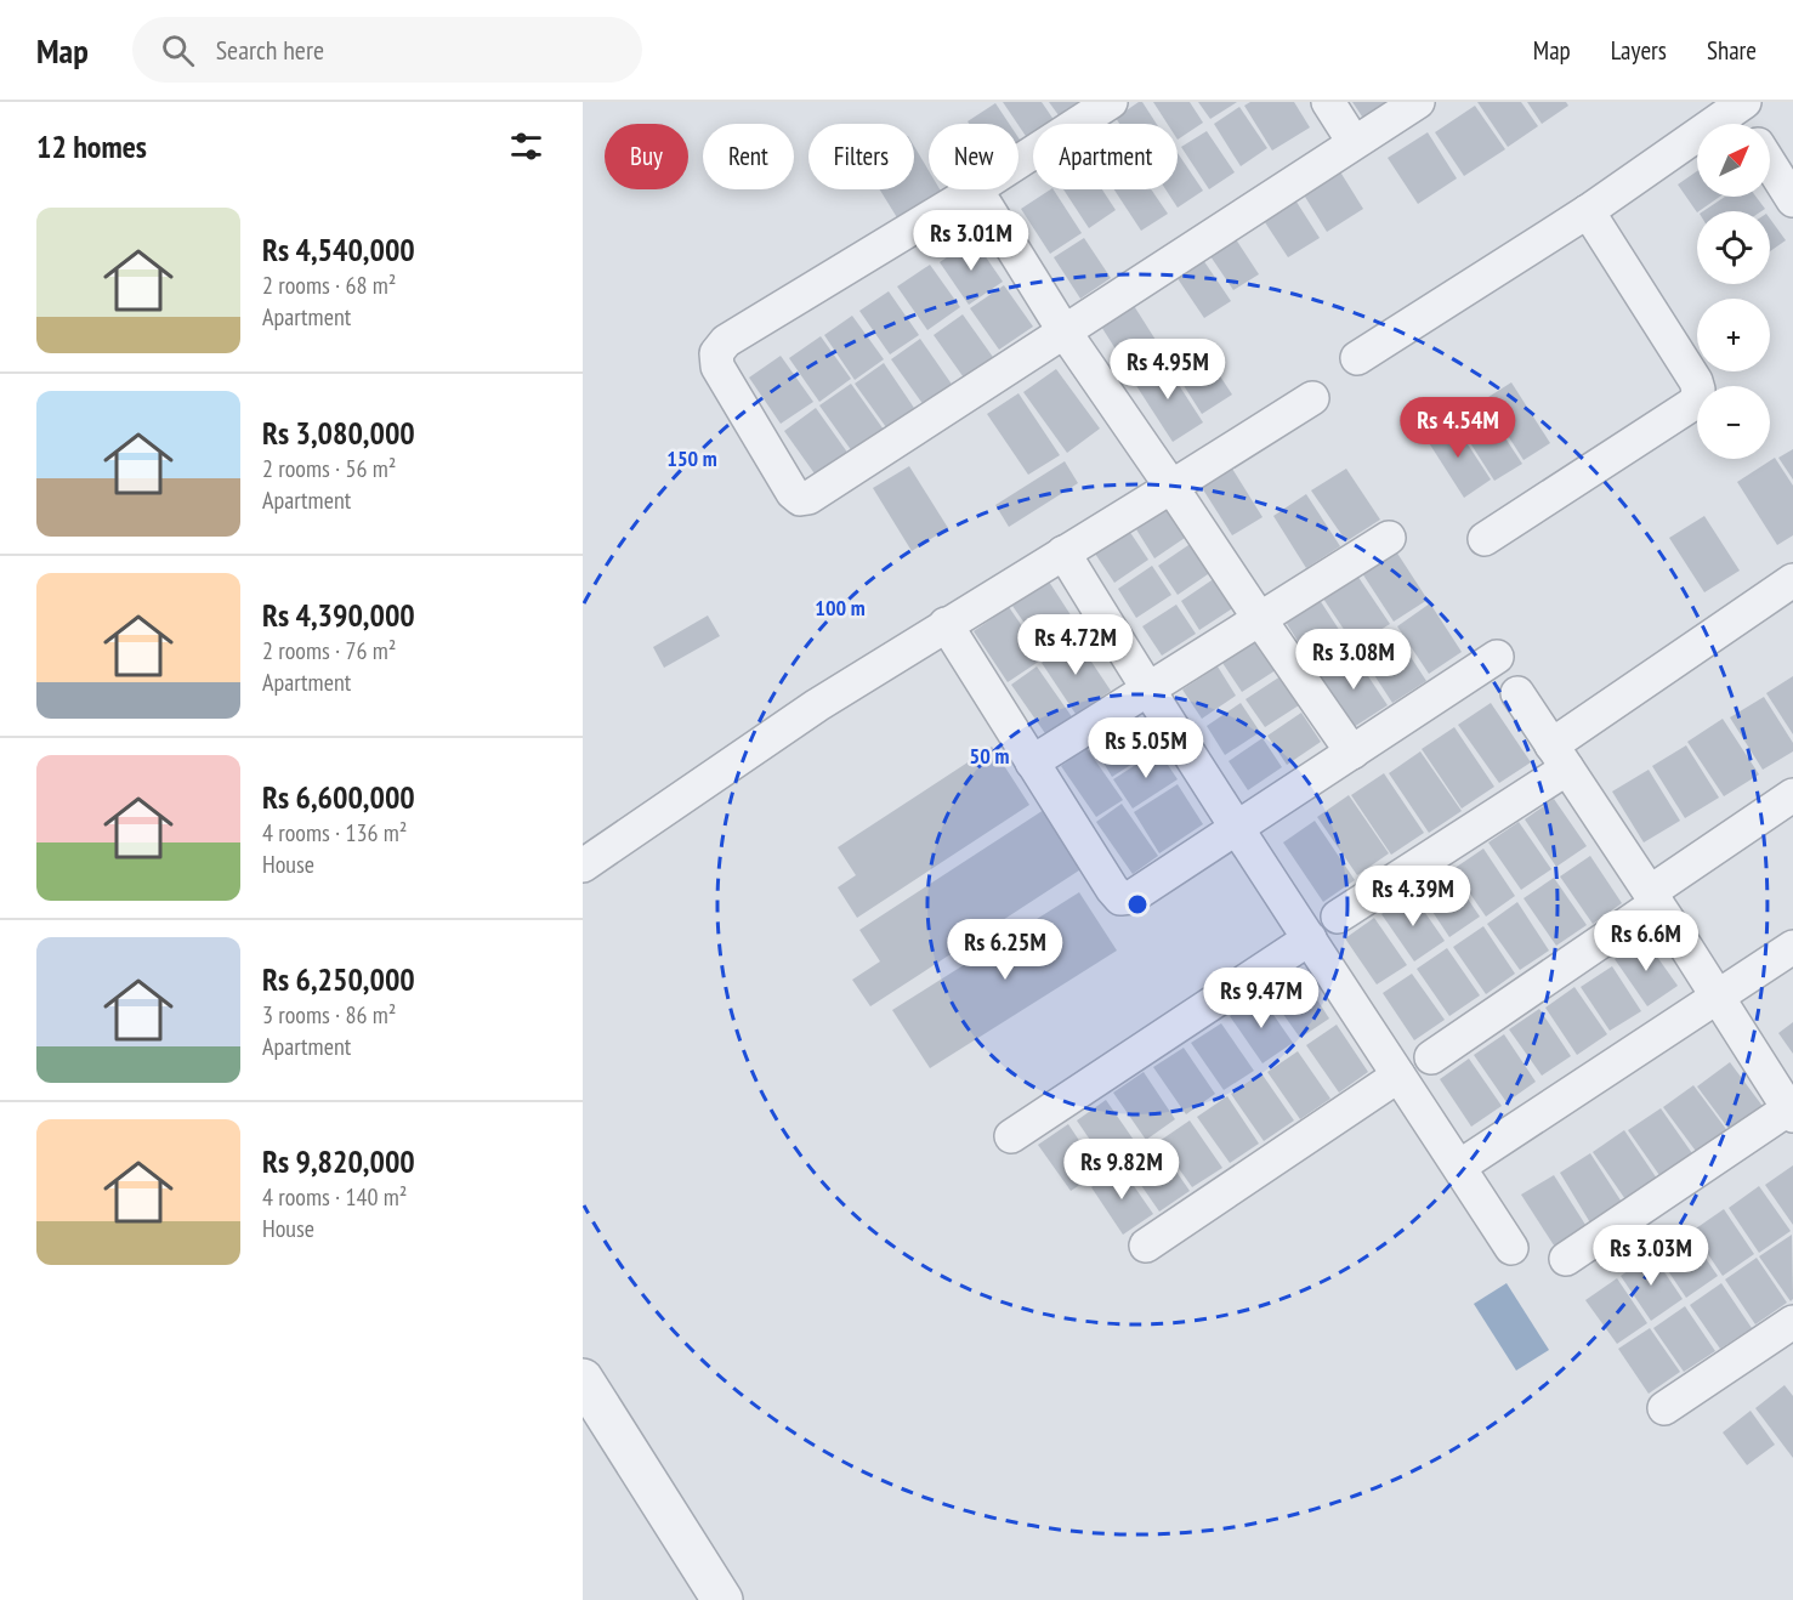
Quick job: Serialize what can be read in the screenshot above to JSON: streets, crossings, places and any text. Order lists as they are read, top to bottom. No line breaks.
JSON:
{"north":"top right","page":{"header":"Map","search":"Search here","nav":["Map","Layers","Share"],"heading":"12 homes","map_buttons":["+","−"],"chip":["Buy","Rent","Filters","New","Apartment"],"list":[{"name":"Rs 4,540,000","note":"2 rooms · 68 m² · Apartment"},{"name":"Rs 3,080,000","note":"2 rooms · 56 m² · Apartment"},{"name":"Rs 4,390,000","note":"2 rooms · 76 m² · Apartment"},{"name":"Rs 6,600,000","note":"4 rooms · 136 m² · House"},{"name":"Rs 6,250,000","note":"3 rooms · 86 m² · Apartment"},{"name":"Rs 9,820,000","note":"4 rooms · 140 m² · House"}],"price":["Rs 3.01M","Rs 4.95M","Rs 4.54M","Rs 4.72M","Rs 3.08M","Rs 5.05M","Rs 4.39M","Rs 6.6M","Rs 6.25M","Rs 9.47M","Rs 9.82M","Rs 3.03M"]},"rings":["150 m","100 m","50 m"]}
